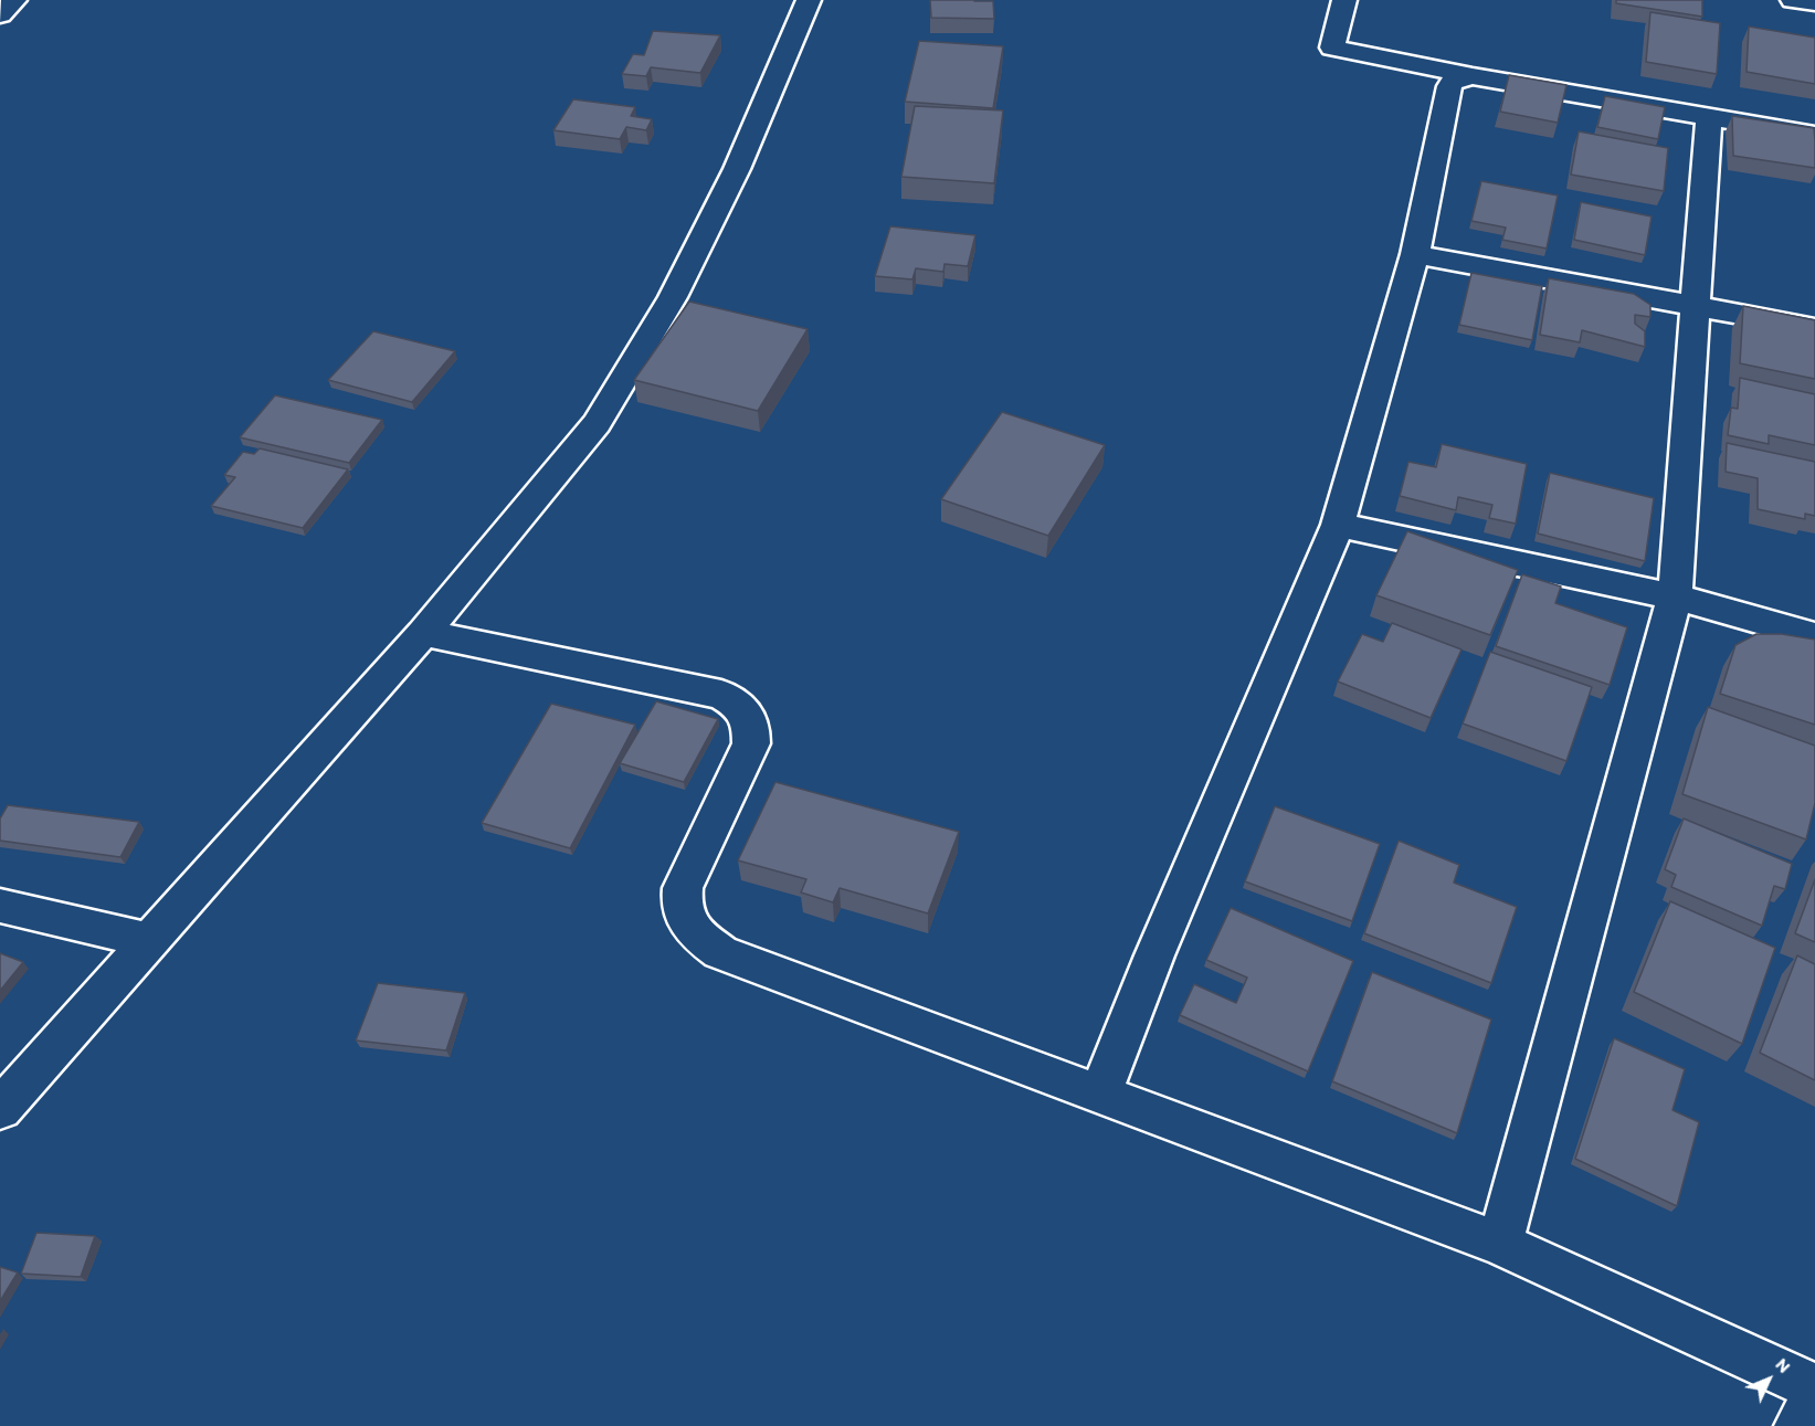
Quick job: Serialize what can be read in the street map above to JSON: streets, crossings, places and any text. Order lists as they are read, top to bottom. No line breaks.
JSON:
{"north":"top right"}
